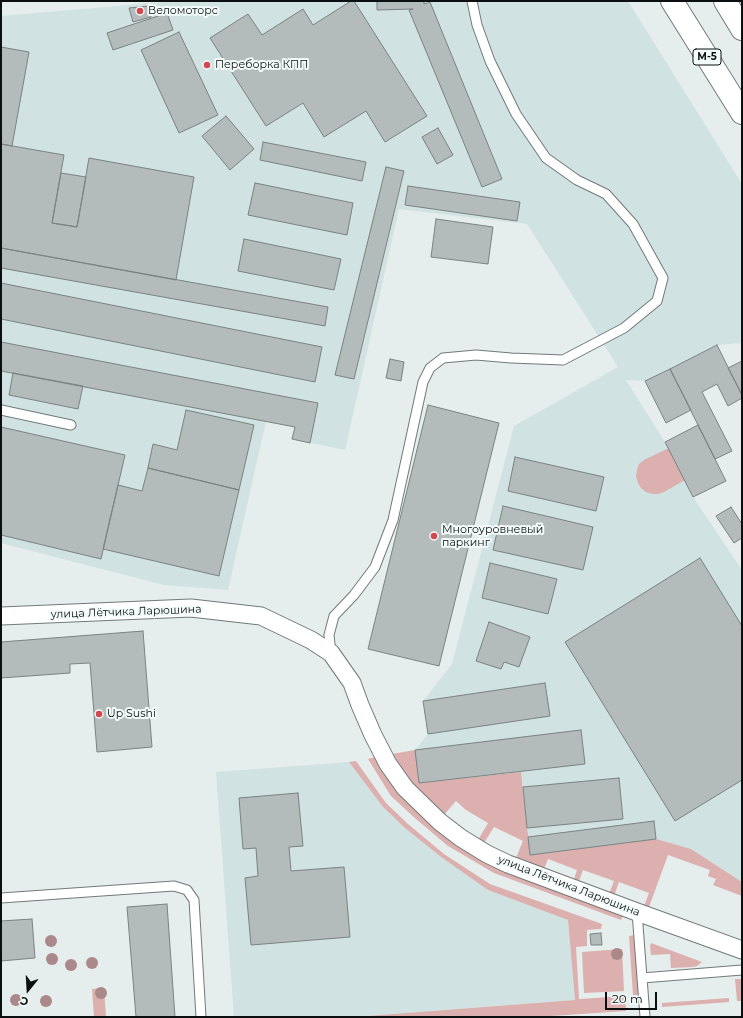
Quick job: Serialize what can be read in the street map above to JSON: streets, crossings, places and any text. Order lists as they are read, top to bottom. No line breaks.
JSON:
{"streets":{"highway":["М-5"],"street":["улица Лётчика Ларюшина"]},"places":["Веломоторс","Переборка КПП","Многоуровневый паркинг","Up Sushi"],"scale_bar":"20 m","north":"bottom"}
